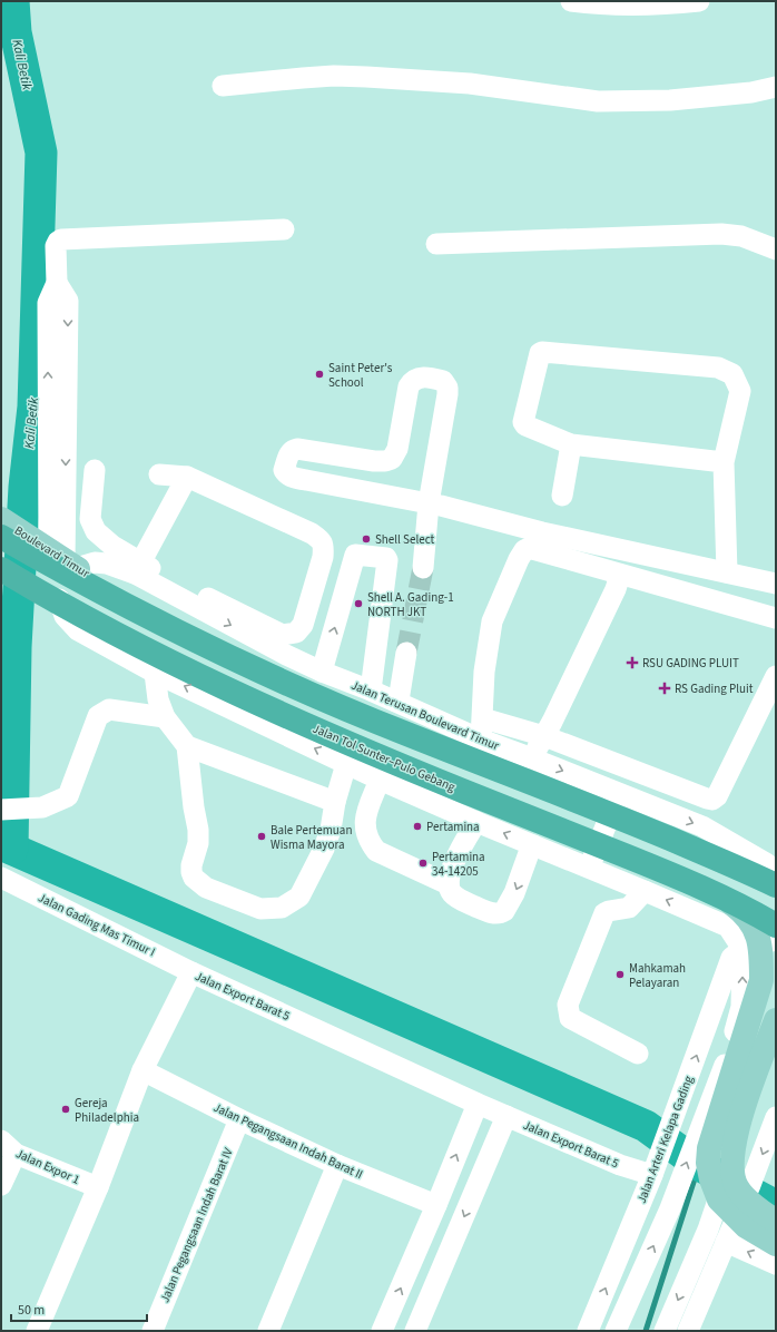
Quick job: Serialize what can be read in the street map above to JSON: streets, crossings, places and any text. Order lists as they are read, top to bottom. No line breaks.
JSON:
{"streets":{"highway":["Jalan Tol Sunter–Pulo Gebang"],"main road":["Boulevard Timur"],"street":["Jalan Terusan Boulevard Timur","Jalan Gading Mas Timur I","Jalan Export Barat 5","Jalan Arteri Kelapa Gading","Jalan Pegangsaan Indah Barat II","Jalan Expor 1","Jalan Pegangsaan Indah Barat IV"]},"crossings":[["Boulevard Timur","Jalan Terusan Boulevard Timur"],["Jalan Gading Mas Timur I","Jalan Export Barat 5"],["Jalan Export Barat 5","Jalan Arteri Kelapa Gading"],["Jalan Export Barat 5","Jalan Pegangsaan Indah Barat II"],["Jalan Export Barat 5","Jalan Expor 1"],["Jalan Pegangsaan Indah Barat II","Jalan Pegangsaan Indah Barat IV"]],"water":["Kali Betik"],"places":{"other":["Saint Peter's School","Shell Select","Shell A. Gading-1 NORTH JKT","Pertamina","Bale Pertemuan Wisma Mayora","Pertamina 34-14205","Mahkamah Pelayaran","Gereja Philadelphia"],"health":["RSU GADING PLUIT","RS Gading Pluit"]},"scale_bar":"50 m"}
